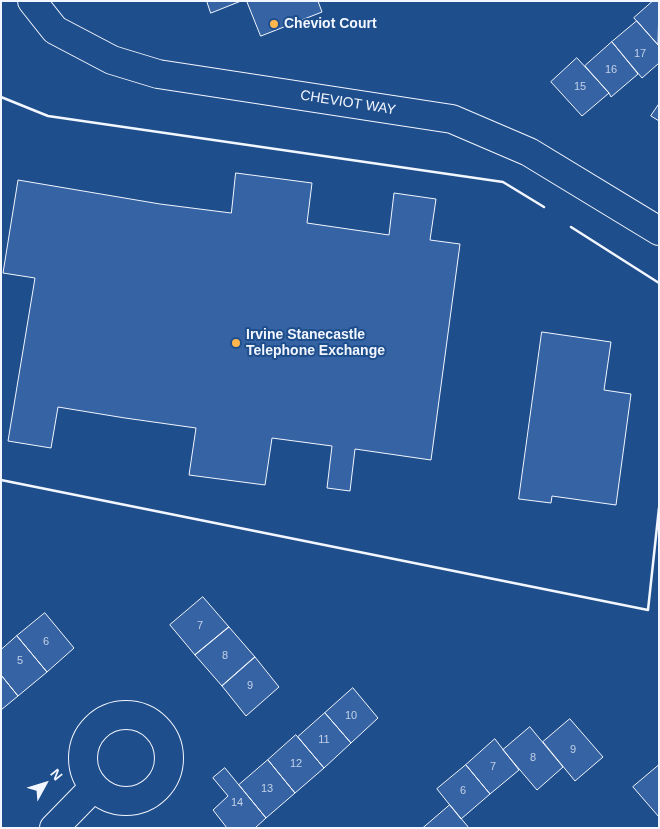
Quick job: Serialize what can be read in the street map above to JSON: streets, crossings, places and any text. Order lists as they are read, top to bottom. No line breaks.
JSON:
{"streets":{"street":["CHEVIOT WAY"]},"places":["Cheviot Court","Irvine Stanecastle Telephone Exchange"],"house_numbers":["17","16","15","7","6","8","5","9","10","11","9","8","12","7","13","6","14"],"north":"top right"}
